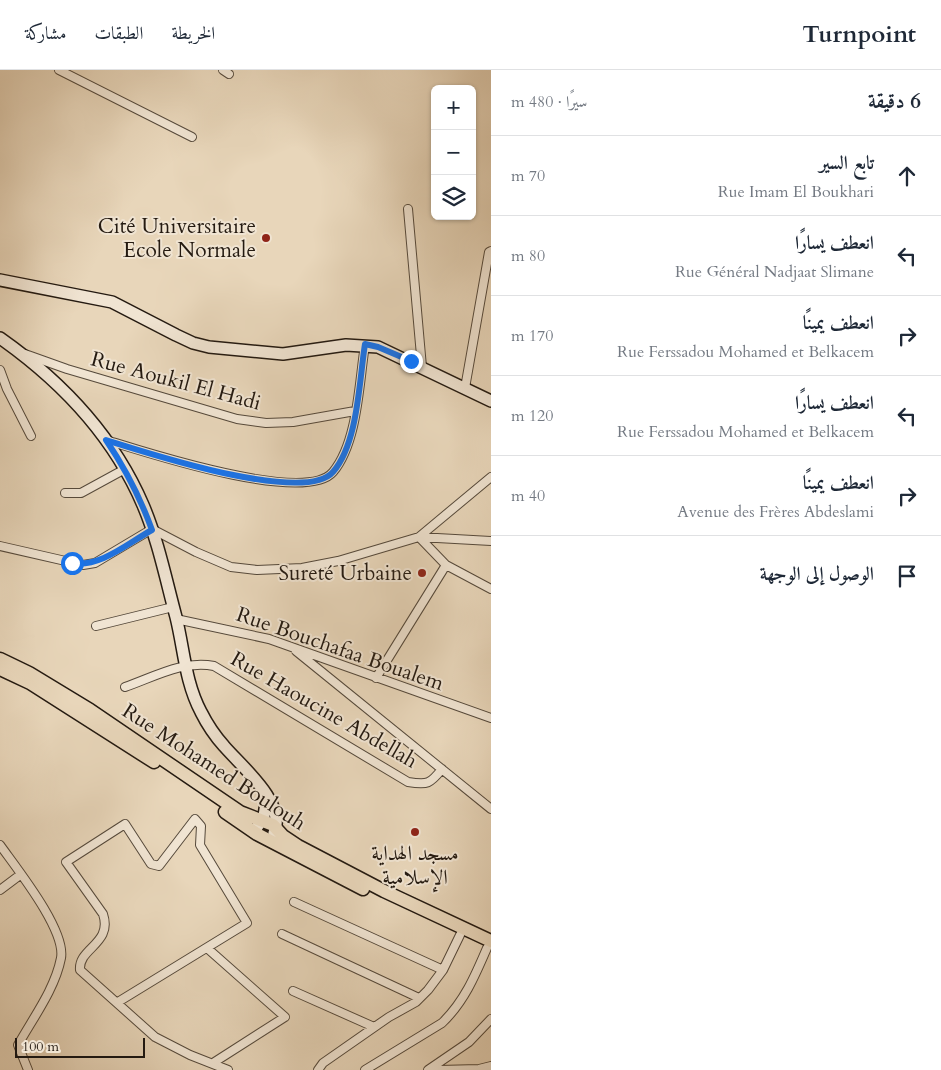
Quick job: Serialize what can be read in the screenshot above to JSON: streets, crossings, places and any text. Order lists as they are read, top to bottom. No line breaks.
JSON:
{"streets":{"main road":["Rue Mohamed Boulouh"],"street":["Rue Aoukil El Hadi","Rue Bouchafaa Boualem","Rue Haoucine Abdellah"]},"places":["Cité Universitaire Ecole Normale","Sureté Urbaine","مسجد الهداية الإسلامية"],"scale_bar":"100 m","page":{"header":"Turnpoint","nav":["الخريطة","الطبقات","مشاركة"],"heading":["6 دقيقة","سيرًا · 480 m"],"map_buttons":["+","−"],"list":[["تابع السير","Rue Imam El Boukhari","70 m"],["انعطف يسارًا","Rue Général Nadjaat Slimane","80 m"],["انعطف يمينًا","Rue Ferssadou Mohamed et Belkacem","170 m"],["انعطف يسارًا","Rue Ferssadou Mohamed et Belkacem","120 m"],["انعطف يمينًا","Avenue des Frères Abdeslami","40 m"],"الوصول إلى الوجهة"],"scale":"100 m"}}
